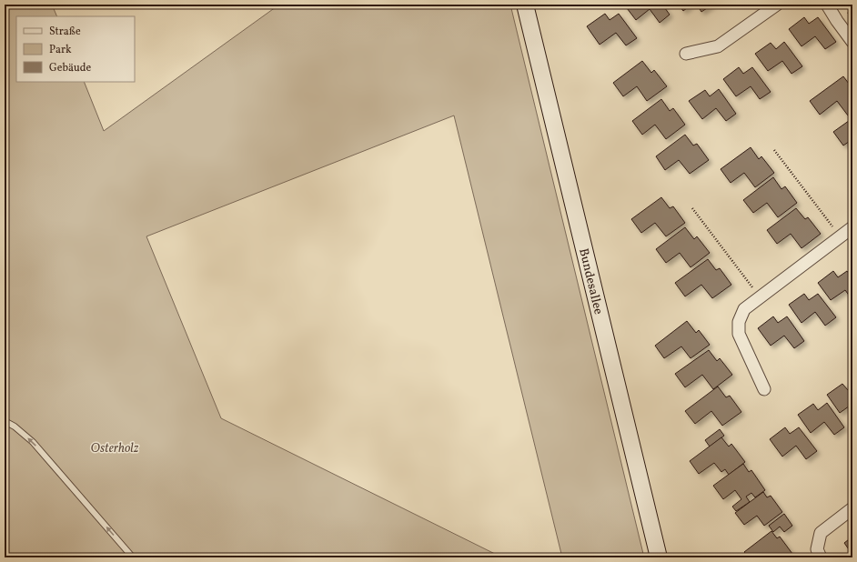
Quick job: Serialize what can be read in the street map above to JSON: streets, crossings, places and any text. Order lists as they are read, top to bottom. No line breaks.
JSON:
{"streets":{"main road":["Bundesallee"]},"parks":["Osterholz"],"legend":["Straße","Park","Gebäude"]}
